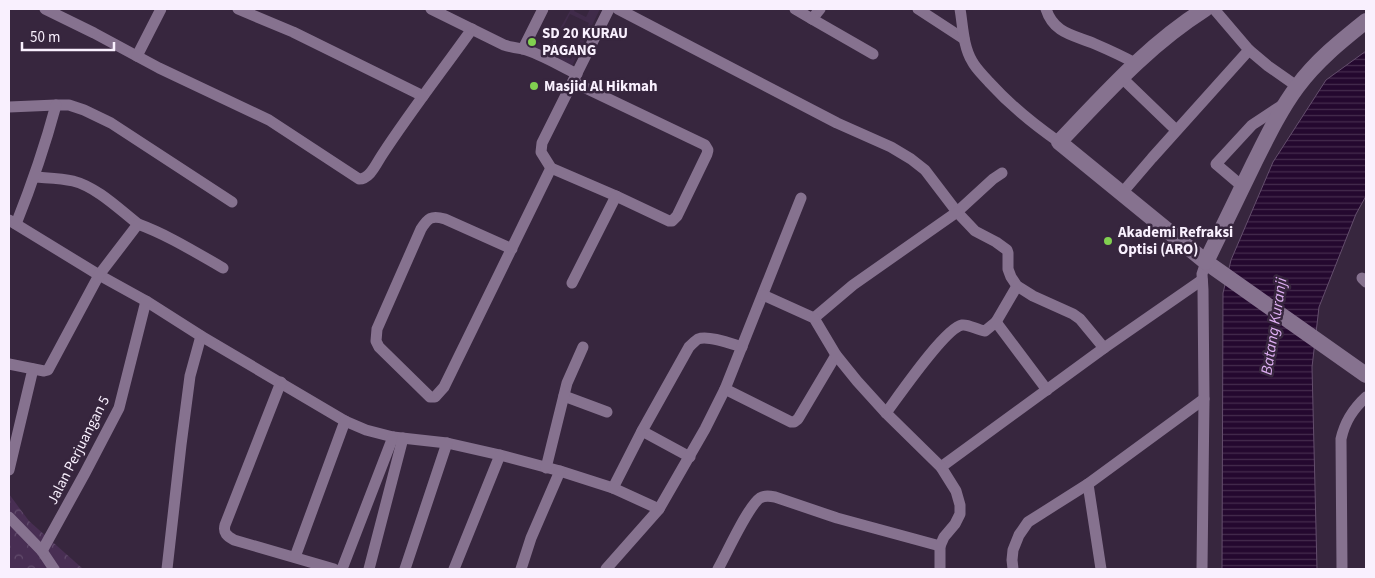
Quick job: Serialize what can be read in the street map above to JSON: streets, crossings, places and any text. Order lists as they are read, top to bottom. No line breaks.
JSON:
{"streets":{"street":["Jalan Perjuangan 5"]},"water":["Batang Kuranji"],"places":["SD 20 KURAU PAGANG","Masjid Al Hikmah","Akademi Refraksi Optisi (ARO)"],"scale_bar":"50 m"}
